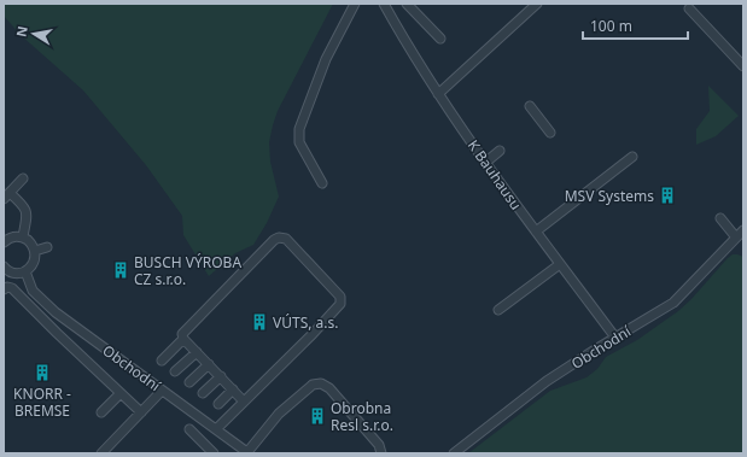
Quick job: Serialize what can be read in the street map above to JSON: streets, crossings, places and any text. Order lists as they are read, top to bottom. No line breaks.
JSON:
{"streets":{"street":["K Bauhausu","Obchodní"]},"crossings":[["K Bauhausu","Obchodní"]],"places":{"building":["MSV Systems","BUSCH VÝROBA CZ s.r.o.","VÚTS, a.s.","KNORR - BREMSE","Obrobna Resl s.r.o."]},"scale_bar":"100 m","north":"left"}
